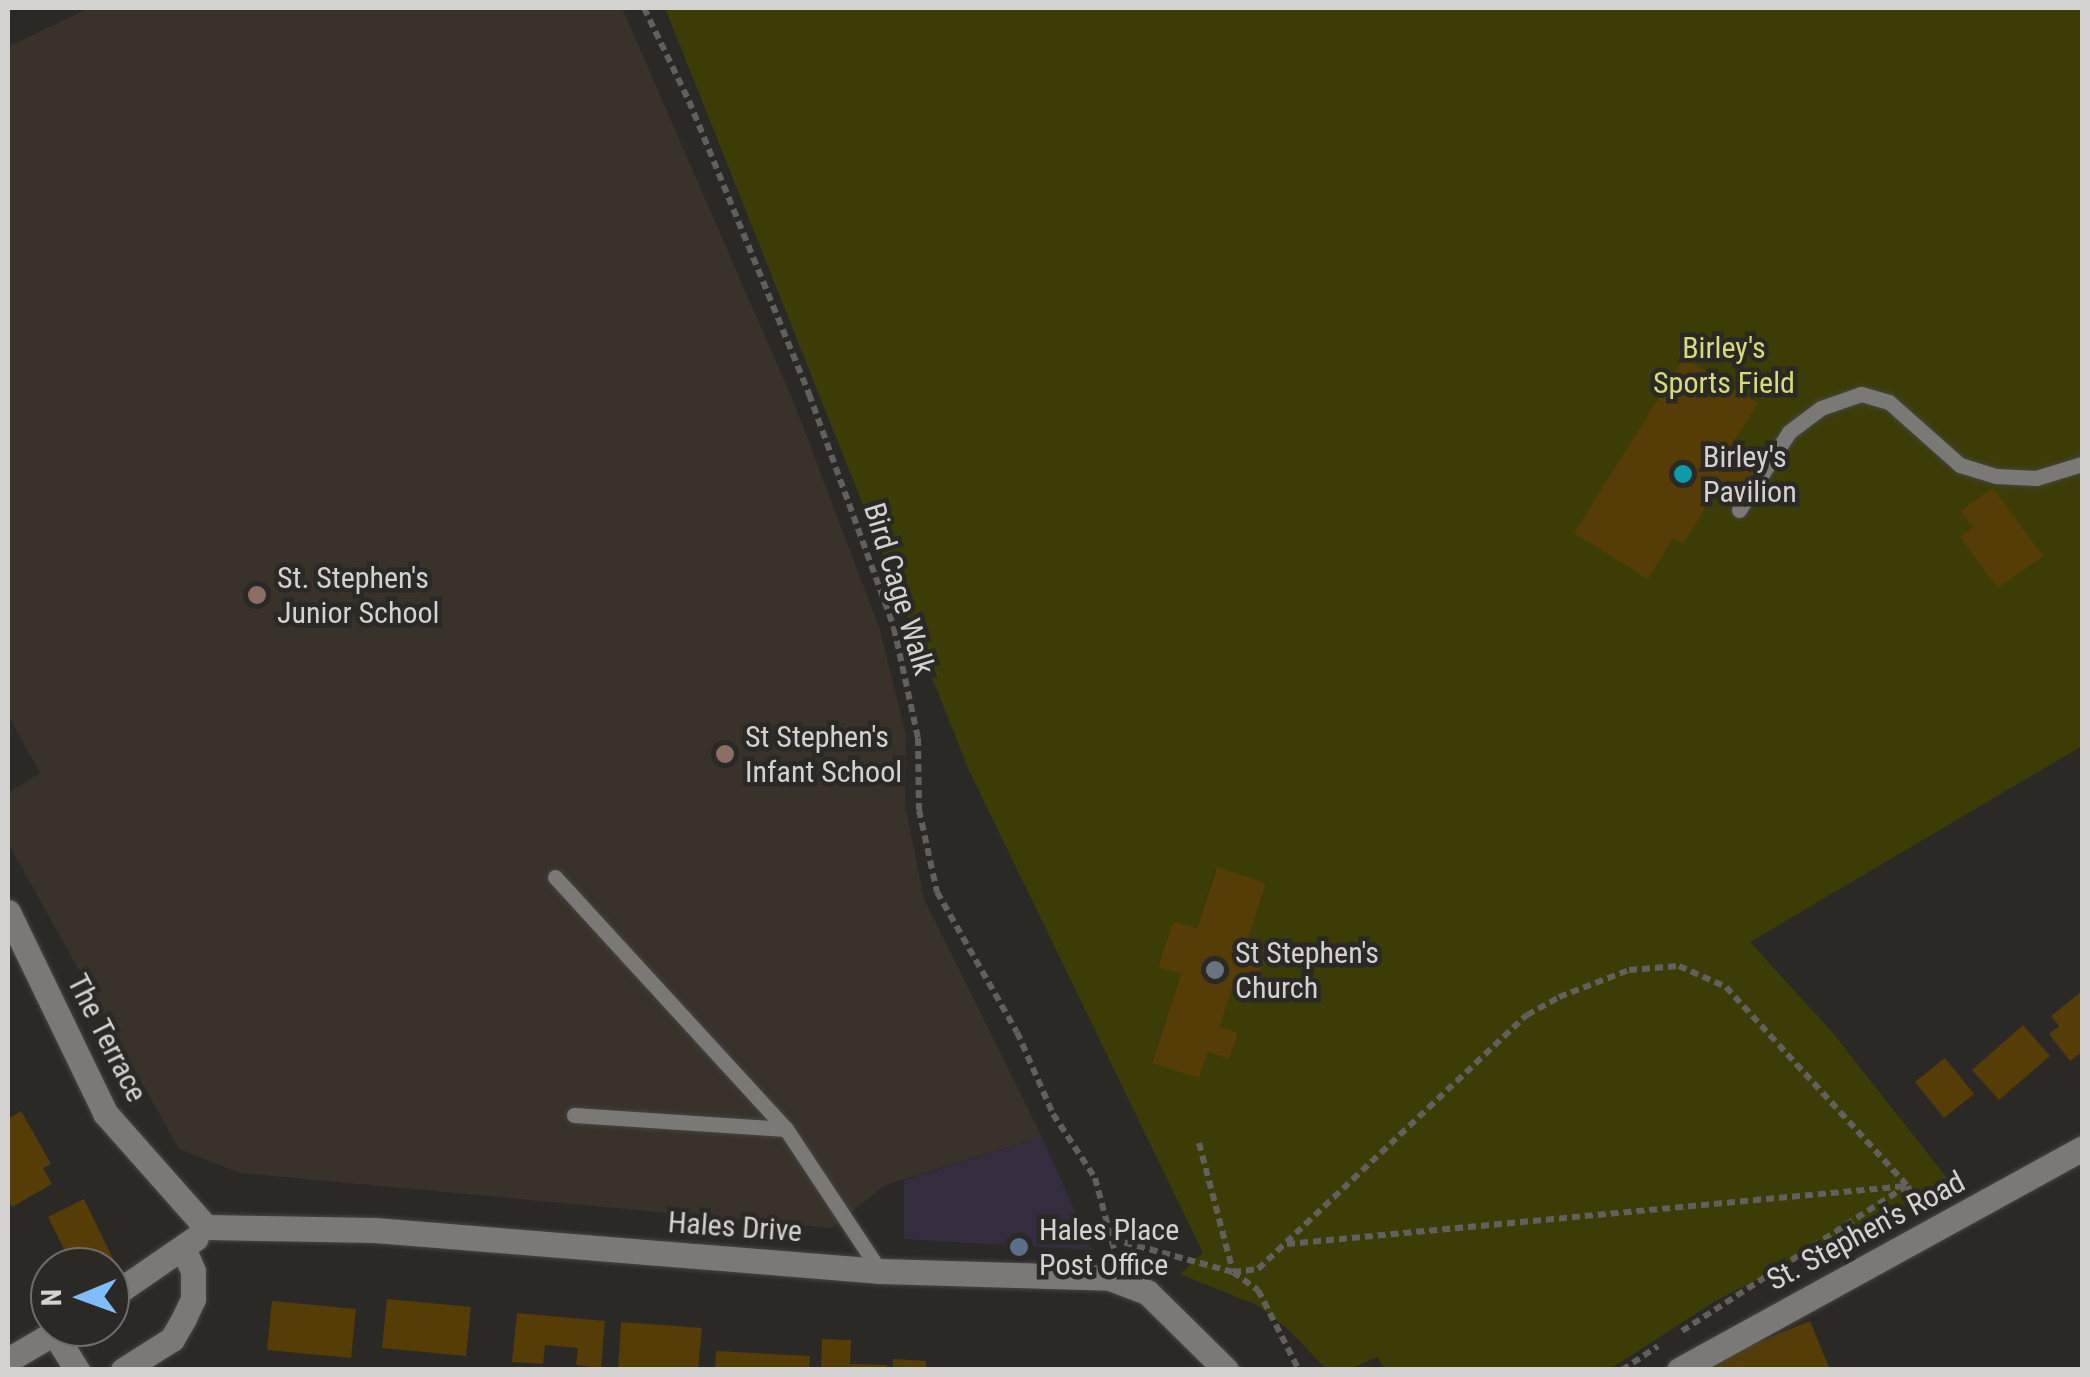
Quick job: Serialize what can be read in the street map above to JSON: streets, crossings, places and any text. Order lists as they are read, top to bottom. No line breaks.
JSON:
{"streets":{"street":["The Terrace","Hales Drive","St. Stephen's Road"],"path":["Bird Cage Walk"]},"crossings":[["The Terrace","Hales Drive"]],"parks":["Birley's Sports Field"],"places":["Birley's Pavilion","St. Stephen's Junior School","St Stephen's Infant School","St Stephen's Church","Hales Place Post Office"],"north":"left"}
